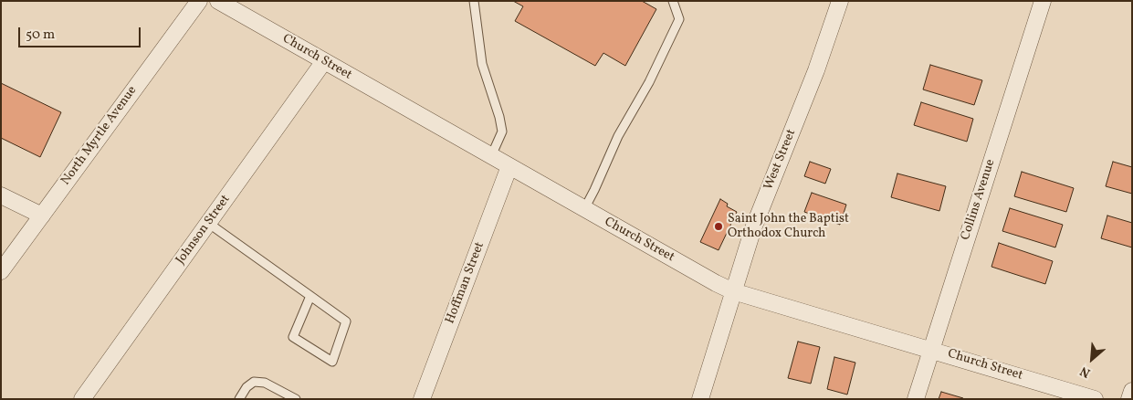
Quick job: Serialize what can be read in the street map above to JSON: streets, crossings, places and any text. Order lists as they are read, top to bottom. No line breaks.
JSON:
{"streets":{"street":["Church Street","North Myrtle Avenue","West Street","Collins Avenue","Johnson Street","Hoffman Street"]},"crossings":[["Church Street","West Street"],["Church Street","Collins Avenue"],["Church Street","Johnson Street"],["Church Street","Hoffman Street"]],"places":["Saint John the Baptist Orthodox Church"],"scale_bar":"50 m","north":"bottom left"}
